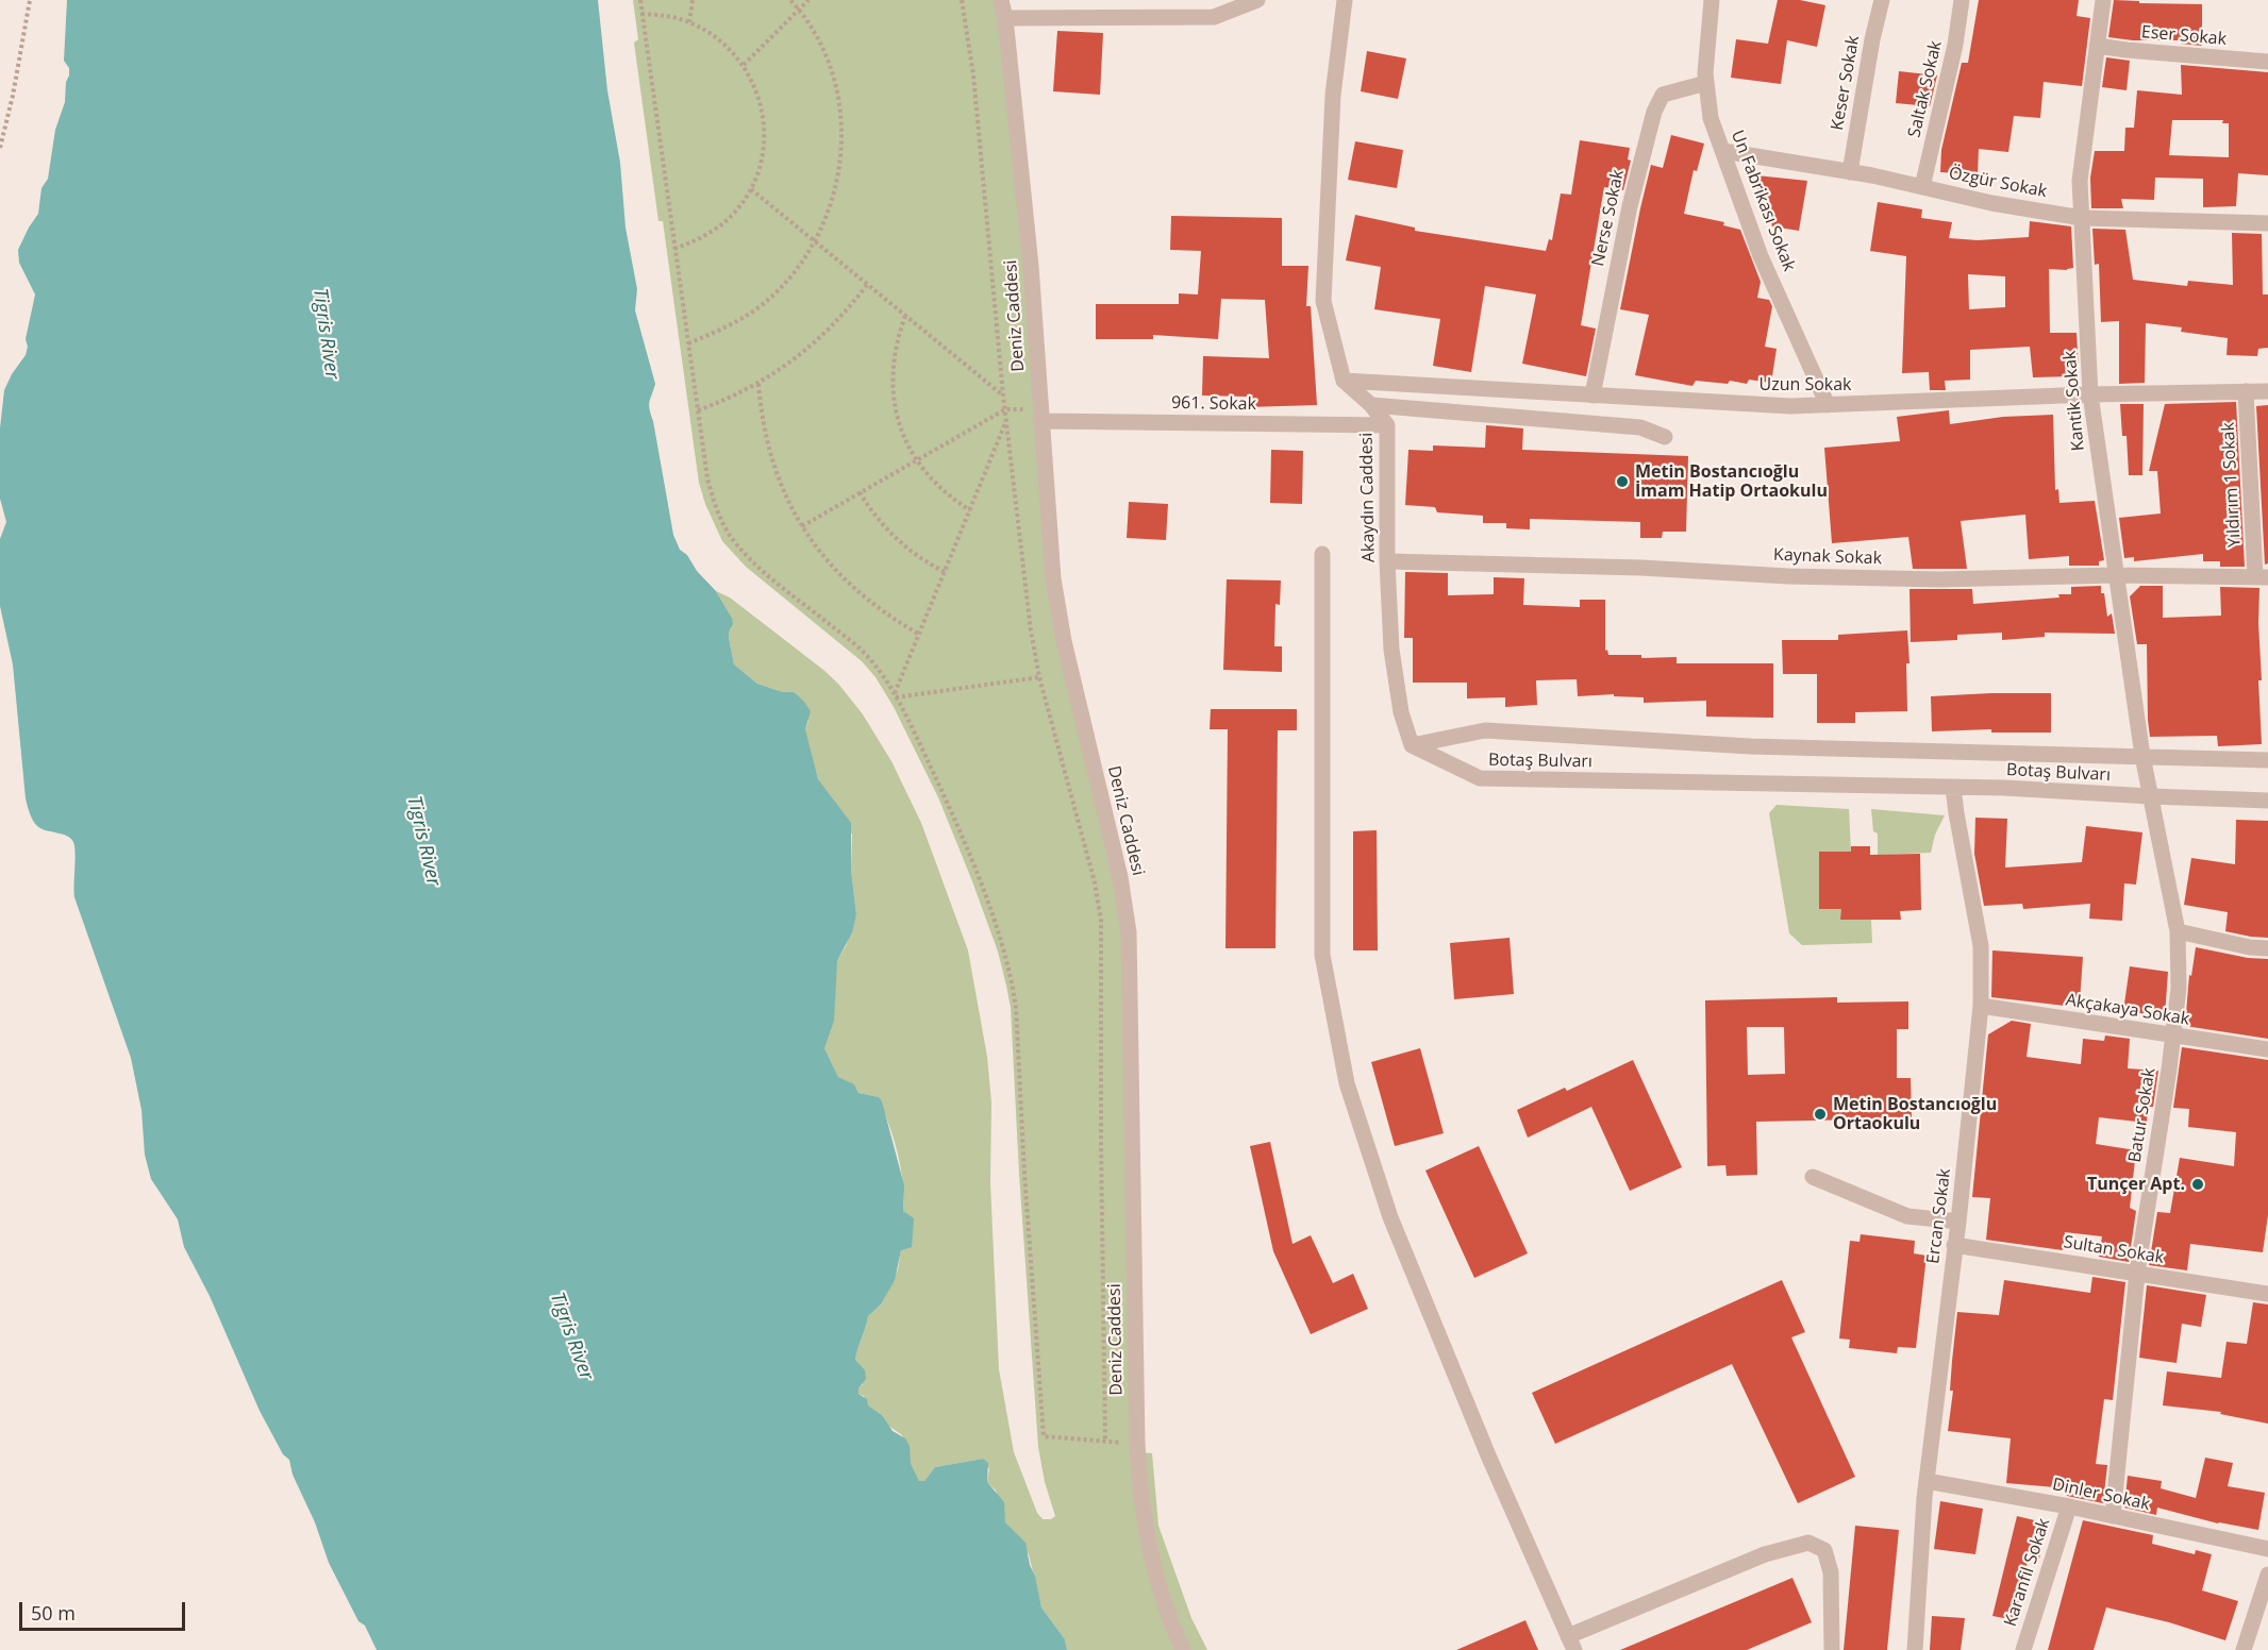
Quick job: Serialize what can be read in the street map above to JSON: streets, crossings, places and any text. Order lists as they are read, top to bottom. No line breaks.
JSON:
{"streets":{"street":["Eser Sokak","Keser Sokak","Saltak Sokak","Özgür Sokak","Un Fabrikası Sokak","Nerse Sokak","Deniz Caddesi","Uzun Sokak","Kantik Sokak","961. Sokak","Yıldırım 1 Sokak","Akaydın Caddesi","Kaynak Sokak","Botaş Bulvarı","Akçakaya Sokak","Batur Sokak","Ercan Sokak","Sultan Sokak","Dinler Sokak","Karanfil Sokak"]},"crossings":[["Eser Sokak","Kantik Sokak"],["Keser Sokak","Özgür Sokak"],["Saltak Sokak","Özgür Sokak"],["Özgür Sokak","Un Fabrikası Sokak"],["Özgür Sokak","Kantik Sokak"],["Un Fabrikası Sokak","Nerse Sokak"],["Un Fabrikası Sokak","Uzun Sokak"],["Nerse Sokak","Uzun Sokak"],["Deniz Caddesi","961. Sokak"],["Uzun Sokak","Kantik Sokak"],["Uzun Sokak","Yıldırım 1 Sokak"],["Uzun Sokak","Akaydın Caddesi"],["Kantik Sokak","Kaynak Sokak"],["Kantik Sokak","Botaş Bulvarı"],["Kantik Sokak","Batur Sokak"],["961. Sokak","Akaydın Caddesi"],["Yıldırım 1 Sokak","Kaynak Sokak"],["Akaydın Caddesi","Kaynak Sokak"],["Akaydın Caddesi","Botaş Bulvarı"],["Botaş Bulvarı","Batur Sokak"],["Botaş Bulvarı","Ercan Sokak"],["Akçakaya Sokak","Batur Sokak"],["Akçakaya Sokak","Ercan Sokak"],["Batur Sokak","Sultan Sokak"],["Batur Sokak","Dinler Sokak"],["Ercan Sokak","Sultan Sokak"],["Ercan Sokak","Dinler Sokak"],["Dinler Sokak","Karanfil Sokak"]],"water":["Tigris River"],"places":["Metin Bostancıoğlu İmam Hatip Ortaokulu","Metin Bostancıoğlu Ortaokulu","Tunçer Apt."],"scale_bar":"50 m"}
